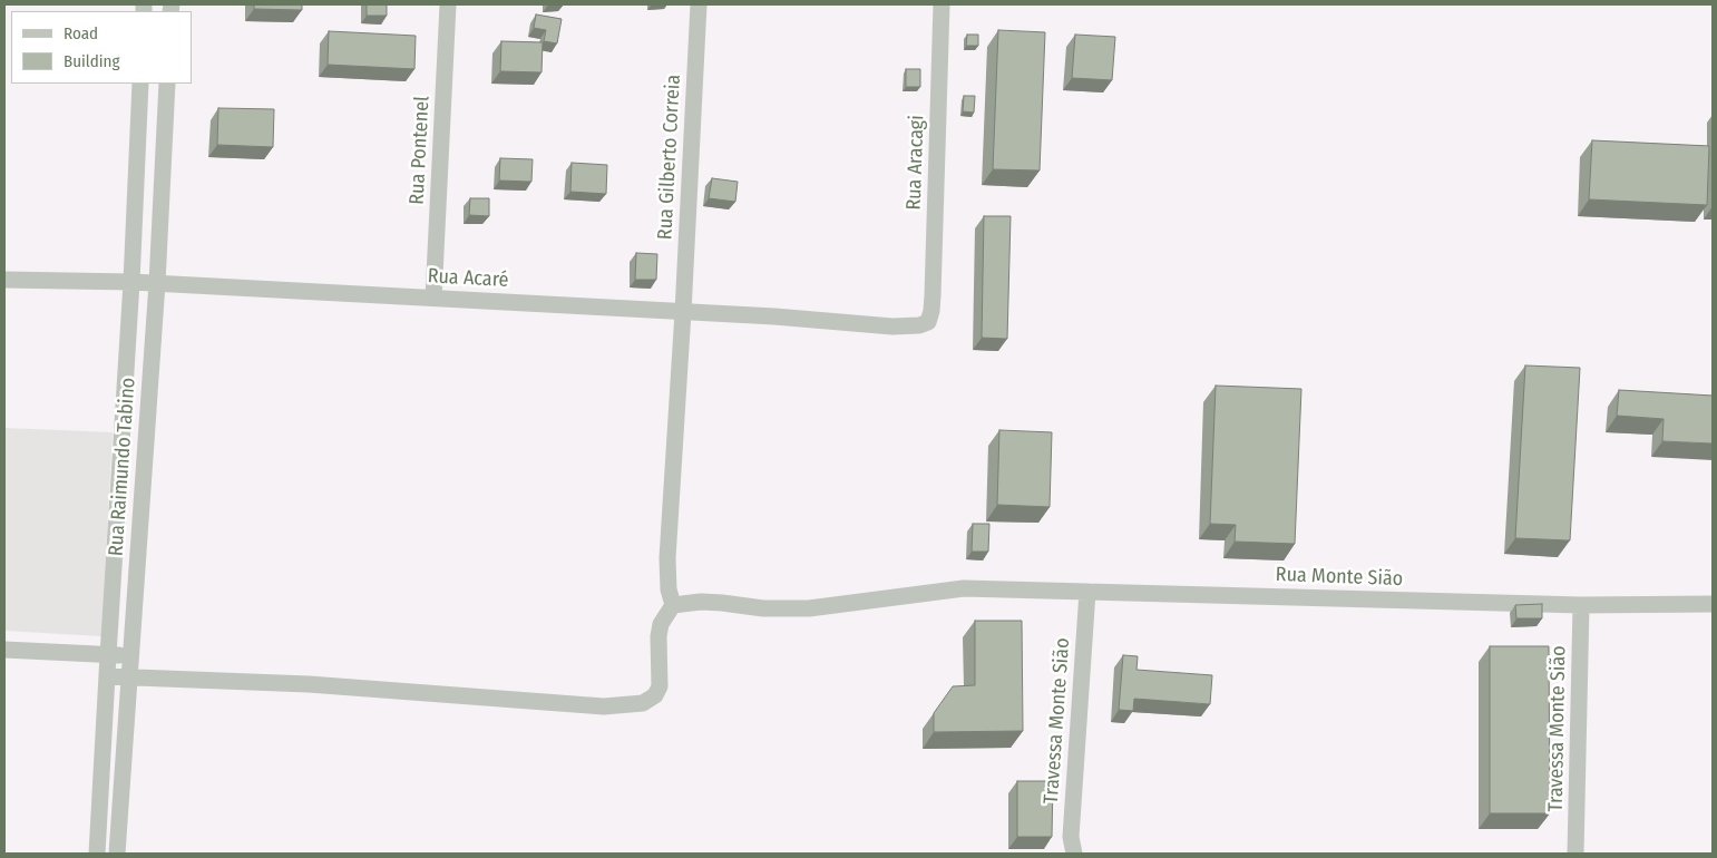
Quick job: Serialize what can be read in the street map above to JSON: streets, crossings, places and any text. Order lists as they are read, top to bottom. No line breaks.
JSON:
{"streets":{"street":["Rua Pontenel","Rua Gilberto Correia","Rua Aracagi","Rua Acaré","Rua Raimundo Tabino","Rua Monte Sião","Travessa Monte Sião"]},"crossings":[["Rua Pontenel","Rua Acaré"],["Rua Gilberto Correia","Rua Acaré"],["Rua Gilberto Correia","Rua Monte Sião"],["Rua Aracagi","Rua Acaré"],["Rua Acaré","Rua Raimundo Tabino"],["Rua Monte Sião","Travessa Monte Sião"]],"legend":["Road","Building"]}
